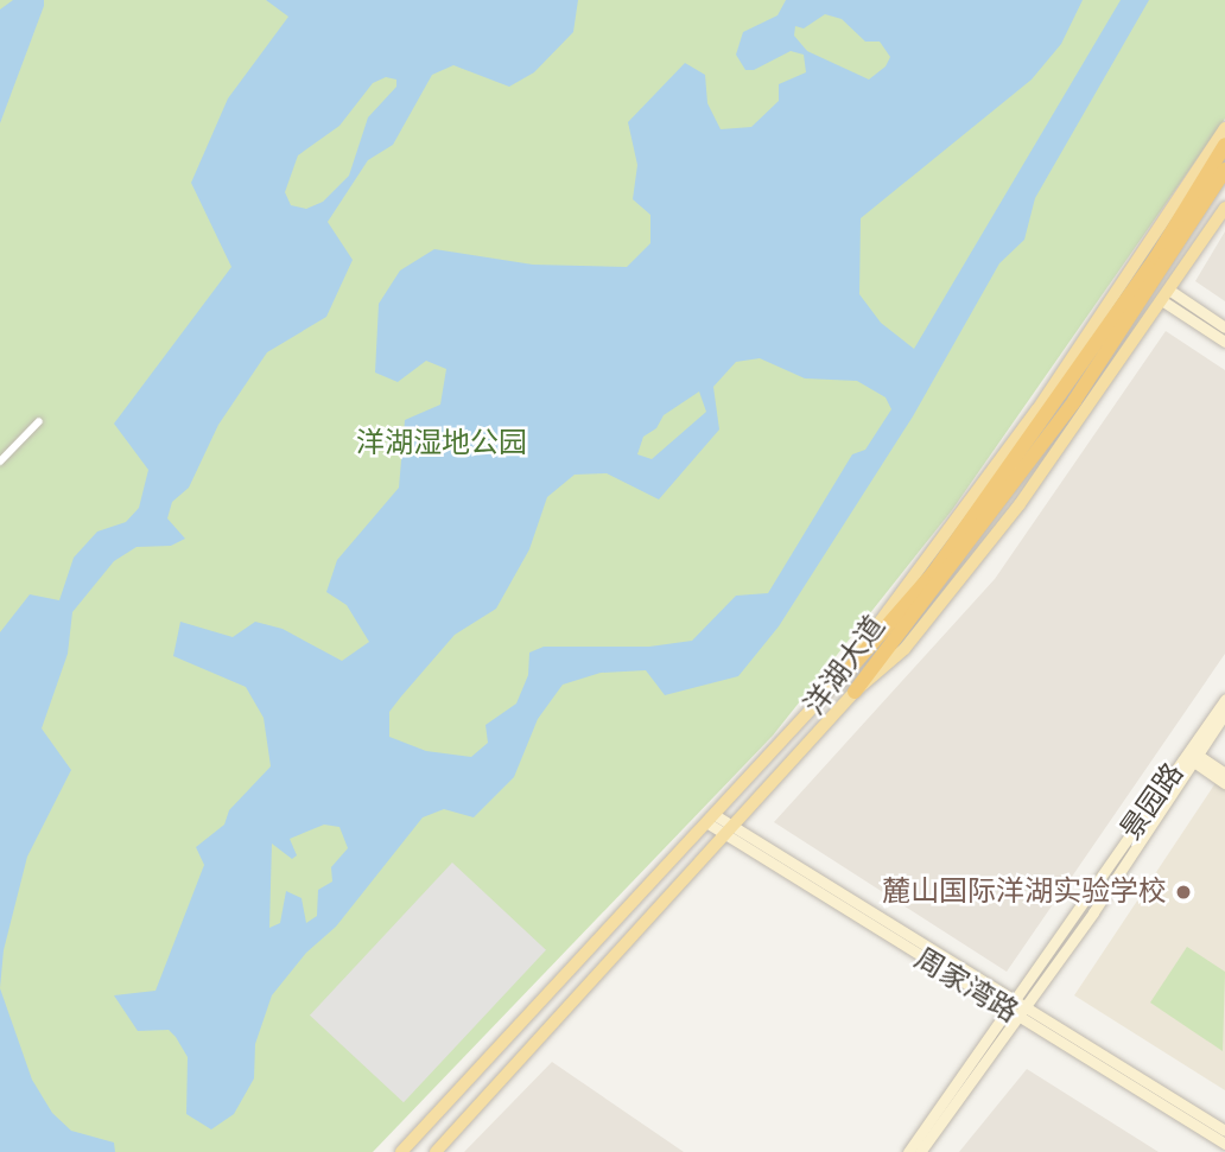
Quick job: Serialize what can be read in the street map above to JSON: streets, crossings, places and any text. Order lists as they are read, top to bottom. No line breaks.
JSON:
{"streets":{"main road":["洋湖大道","景园路","周家湾路"]},"crossings":[["洋湖大道","周家湾路"],["景园路","周家湾路"]],"parks":["洋湖湿地公园"],"places":["麓山国际洋湖实验学校"]}
